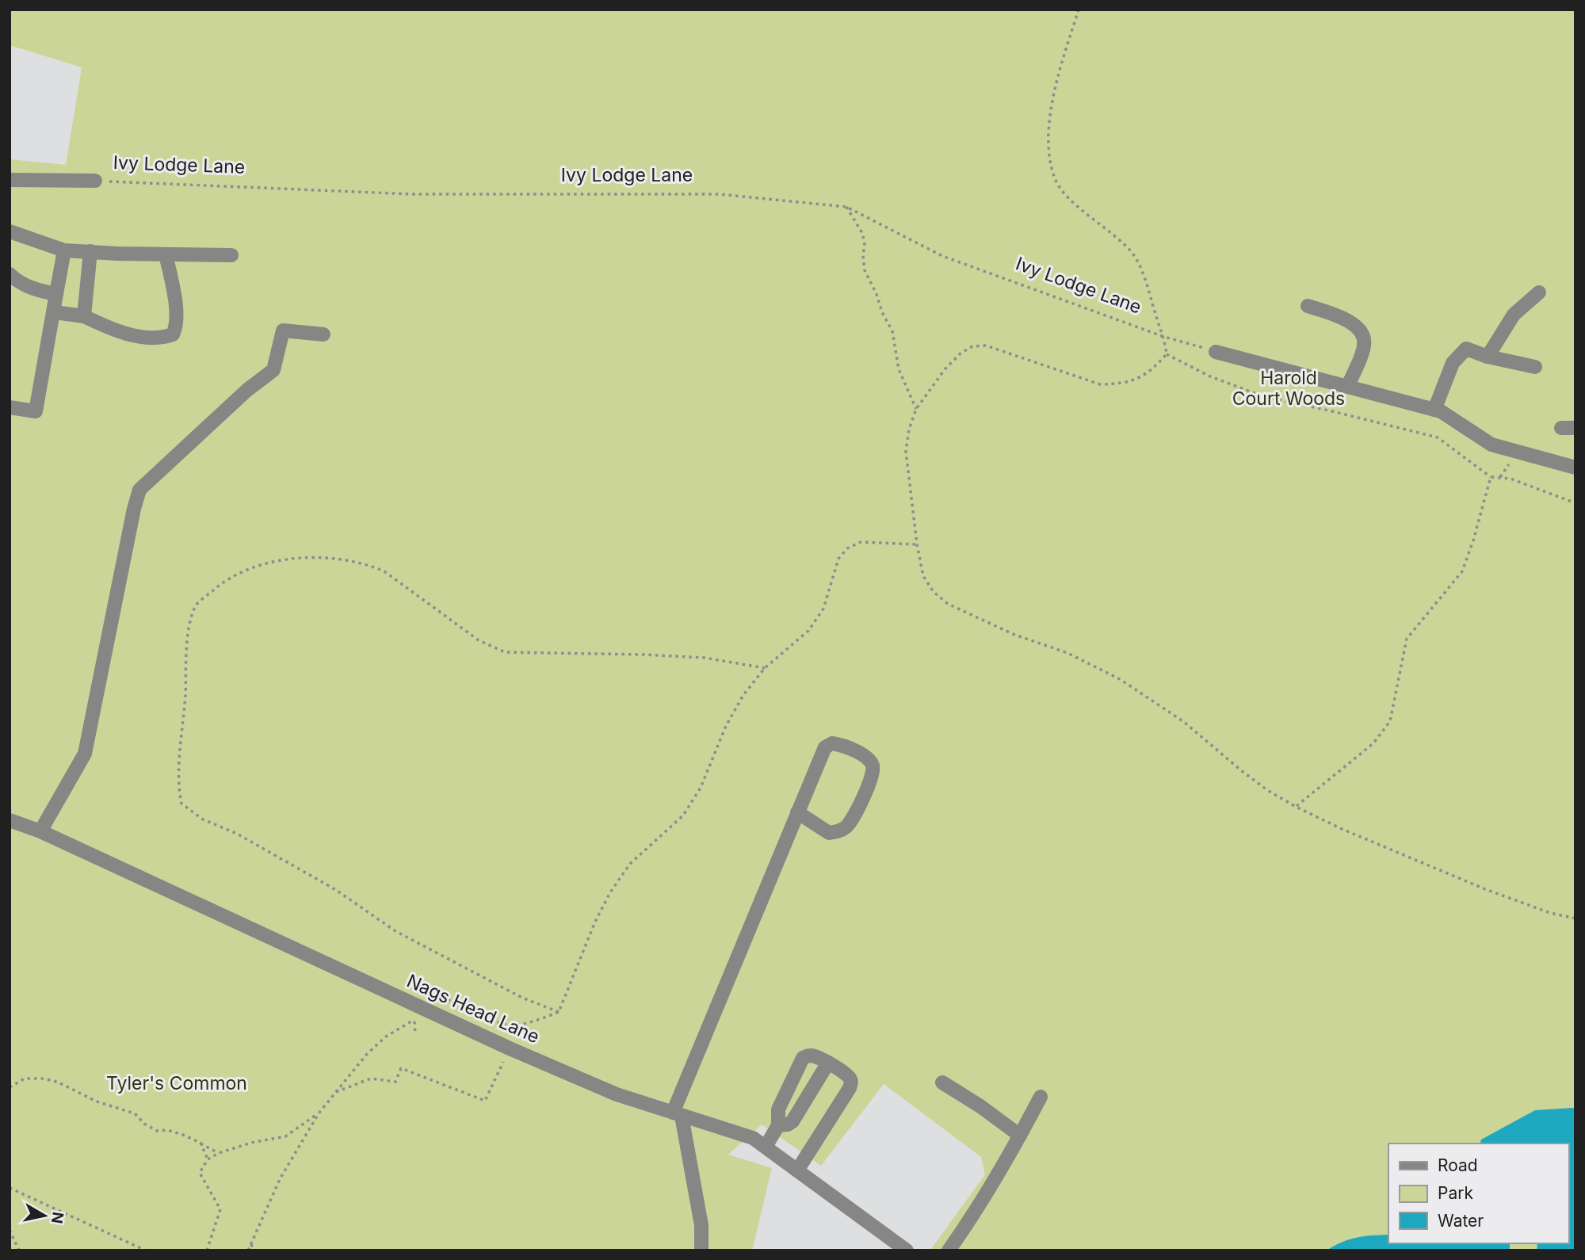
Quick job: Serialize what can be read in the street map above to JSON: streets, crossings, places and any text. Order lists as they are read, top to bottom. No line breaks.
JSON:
{"streets":{"street":["Ivy Lodge Lane","Nags Head Lane"]},"parks":["Harold Court Woods","Tyler's Common"],"legend":["Road","Park","Water"],"north":"right"}
